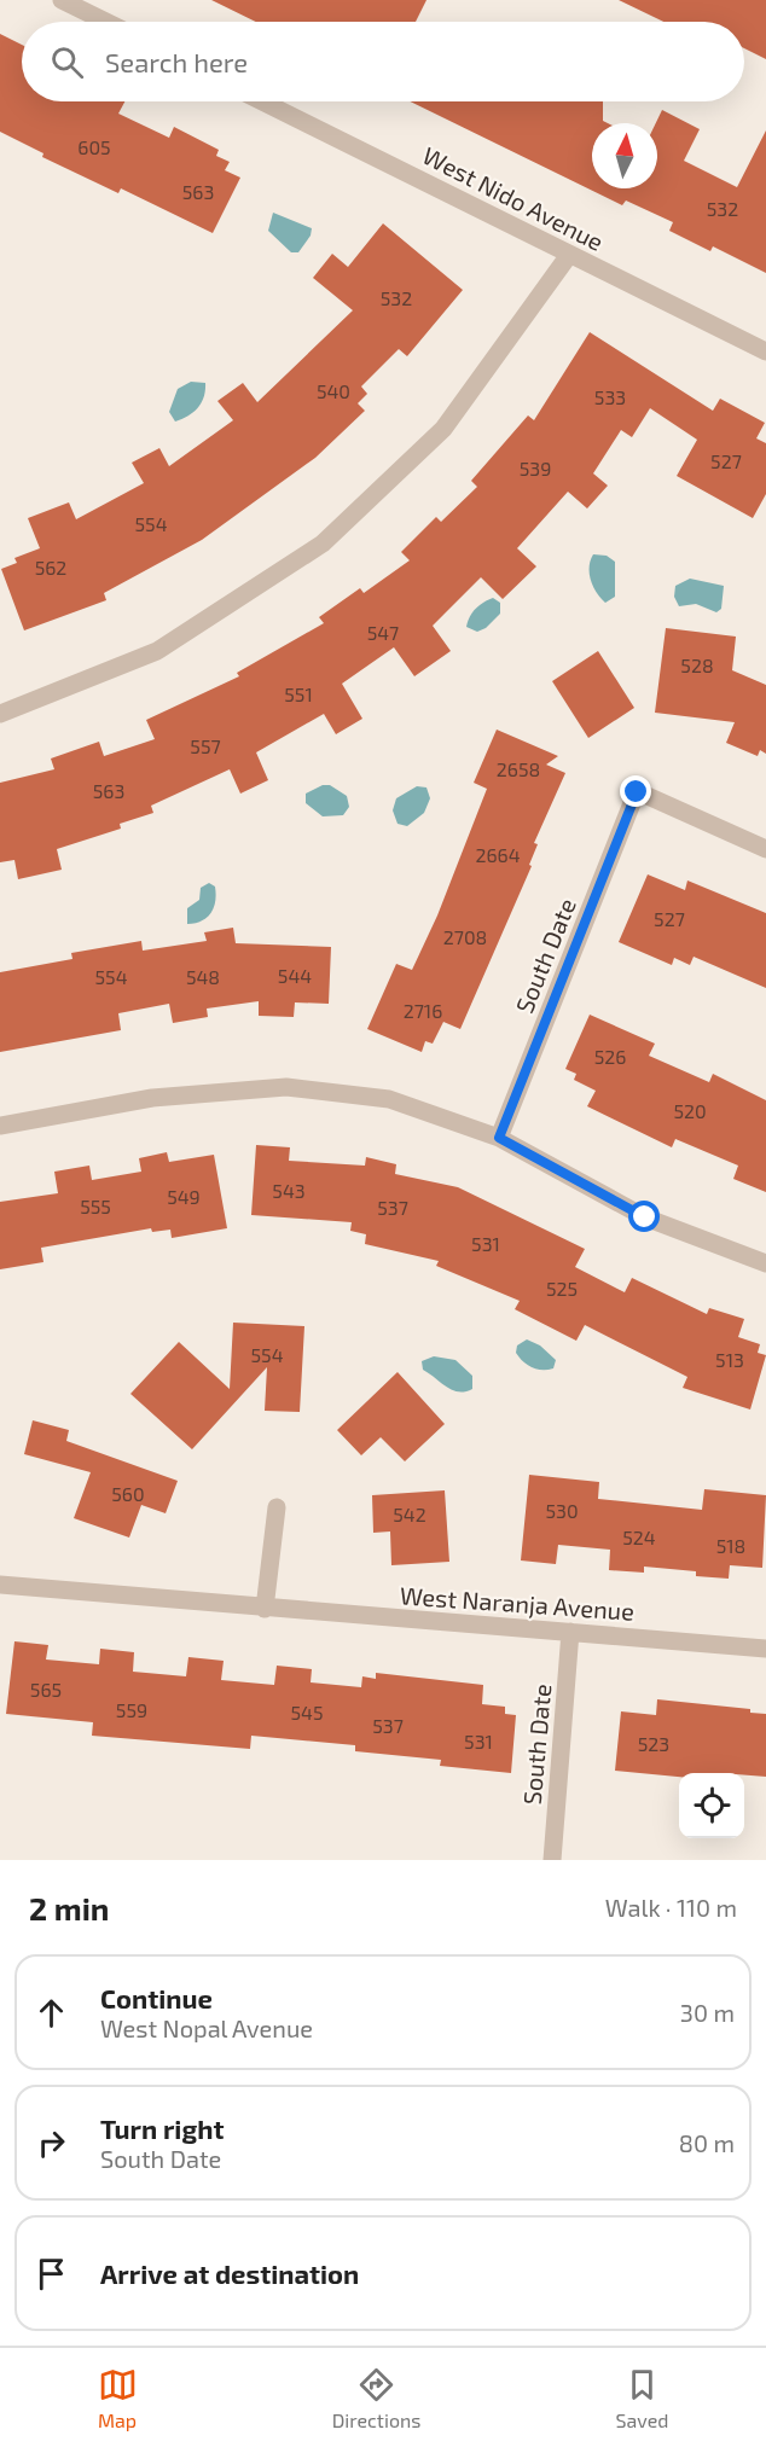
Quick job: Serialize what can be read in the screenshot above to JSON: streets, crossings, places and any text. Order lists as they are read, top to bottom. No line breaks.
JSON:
{"streets":{"street":["West Nido Avenue","South Date","West Naranja Avenue"]},"crossings":[["South Date","West Naranja Avenue"]],"house_numbers":["605","563","532","532","540","533","527","539","554","562","547","528","551","557","2658","563","2664","527","2708","544","554","548","2716","526","520","543","549","555","537","531","525","554","513","560","530","542","524","518","565","559","545","537","531","523"],"north":"top","page":{"search":"Search here","heading":["2 min","Walk · 110 m"],"list":[["Continue","West Nopal Avenue","30 m"],["Turn right","South Date","80 m"],"Arrive at destination"],"nav":["Map","Directions","Saved"]}}
